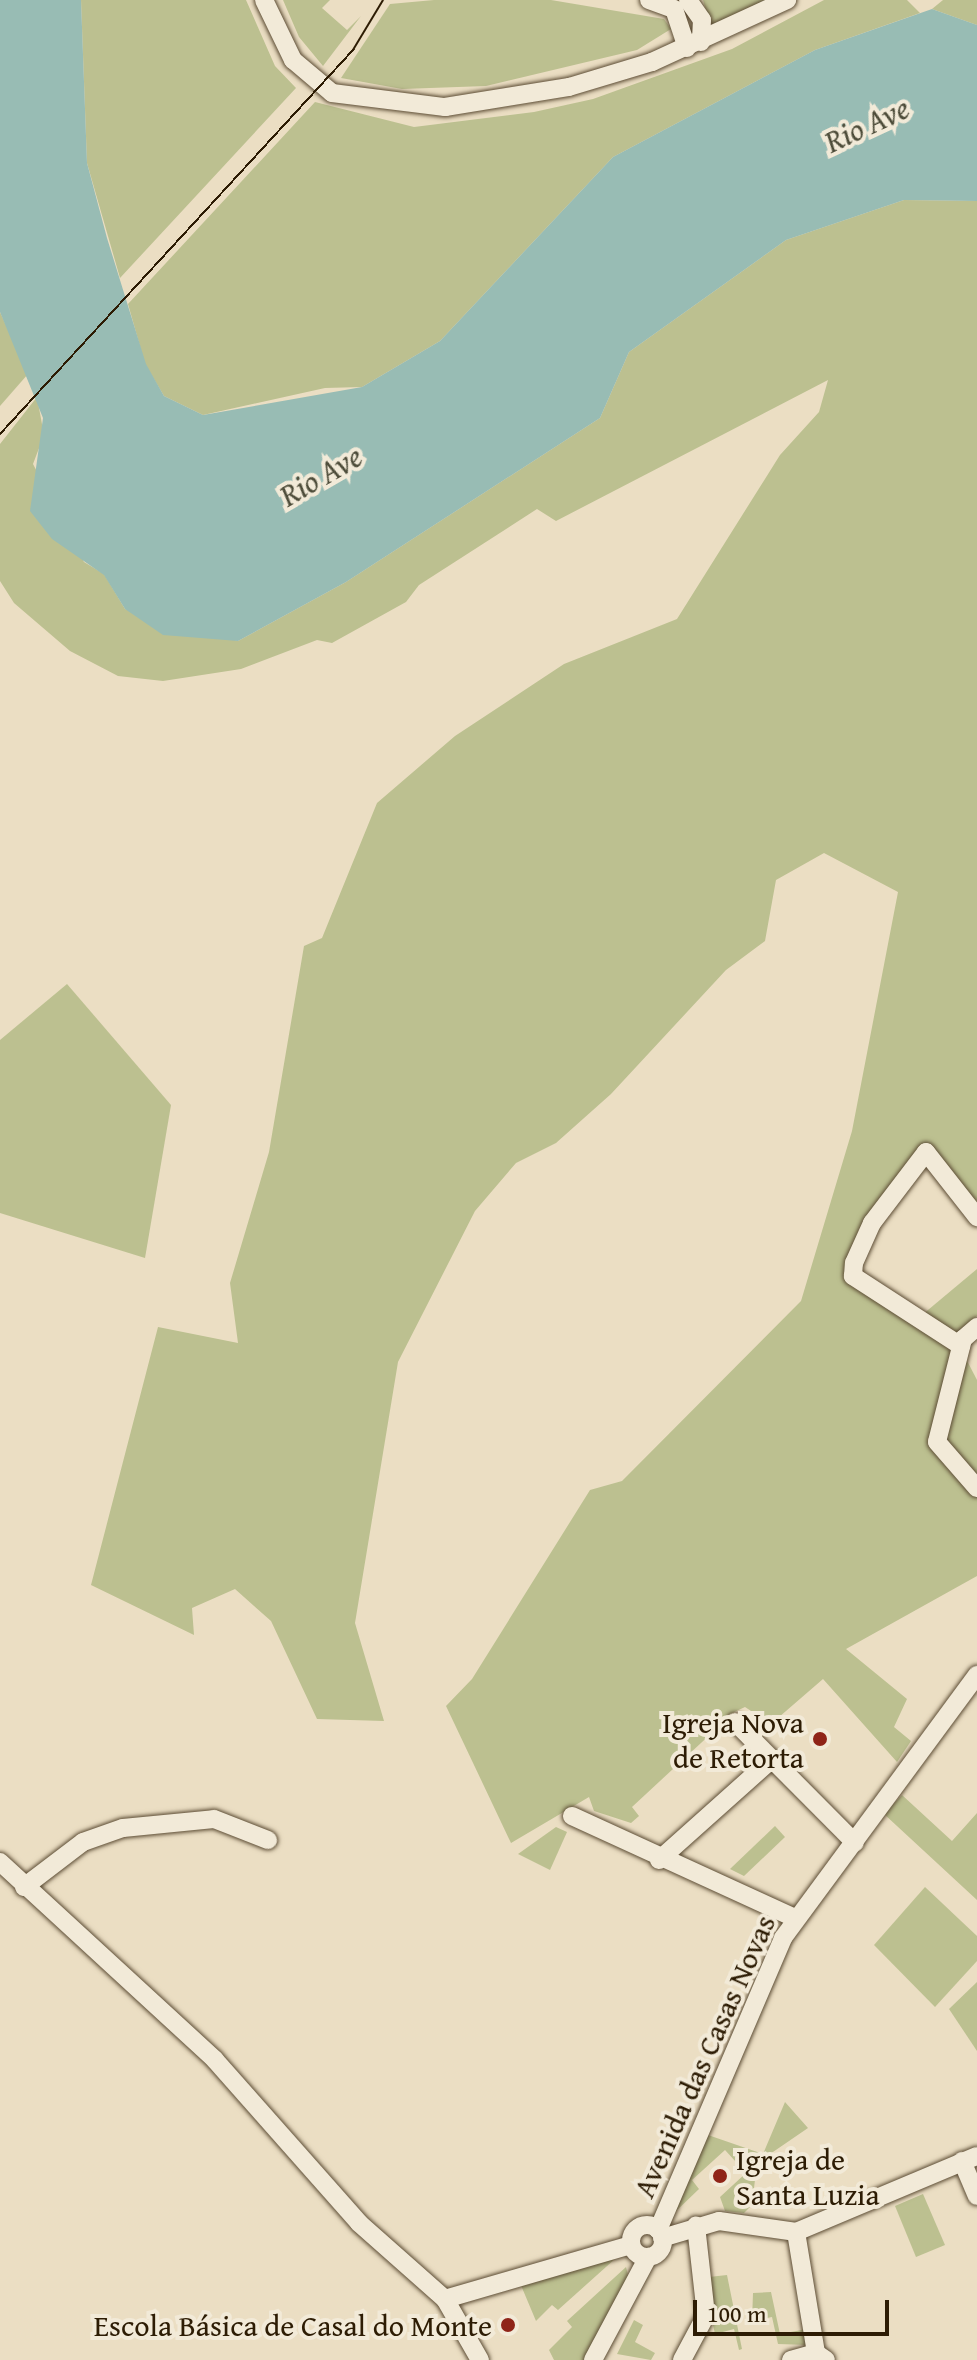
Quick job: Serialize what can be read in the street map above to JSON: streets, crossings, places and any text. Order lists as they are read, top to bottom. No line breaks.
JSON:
{"streets":{"street":["Avenida das Casas Novas"]},"water":["Rio Ave"],"places":["Igreja Nova de Retorta","Igreja de Santa Luzia","Escola Básica de Casal do Monte"],"scale_bar":"100 m"}
